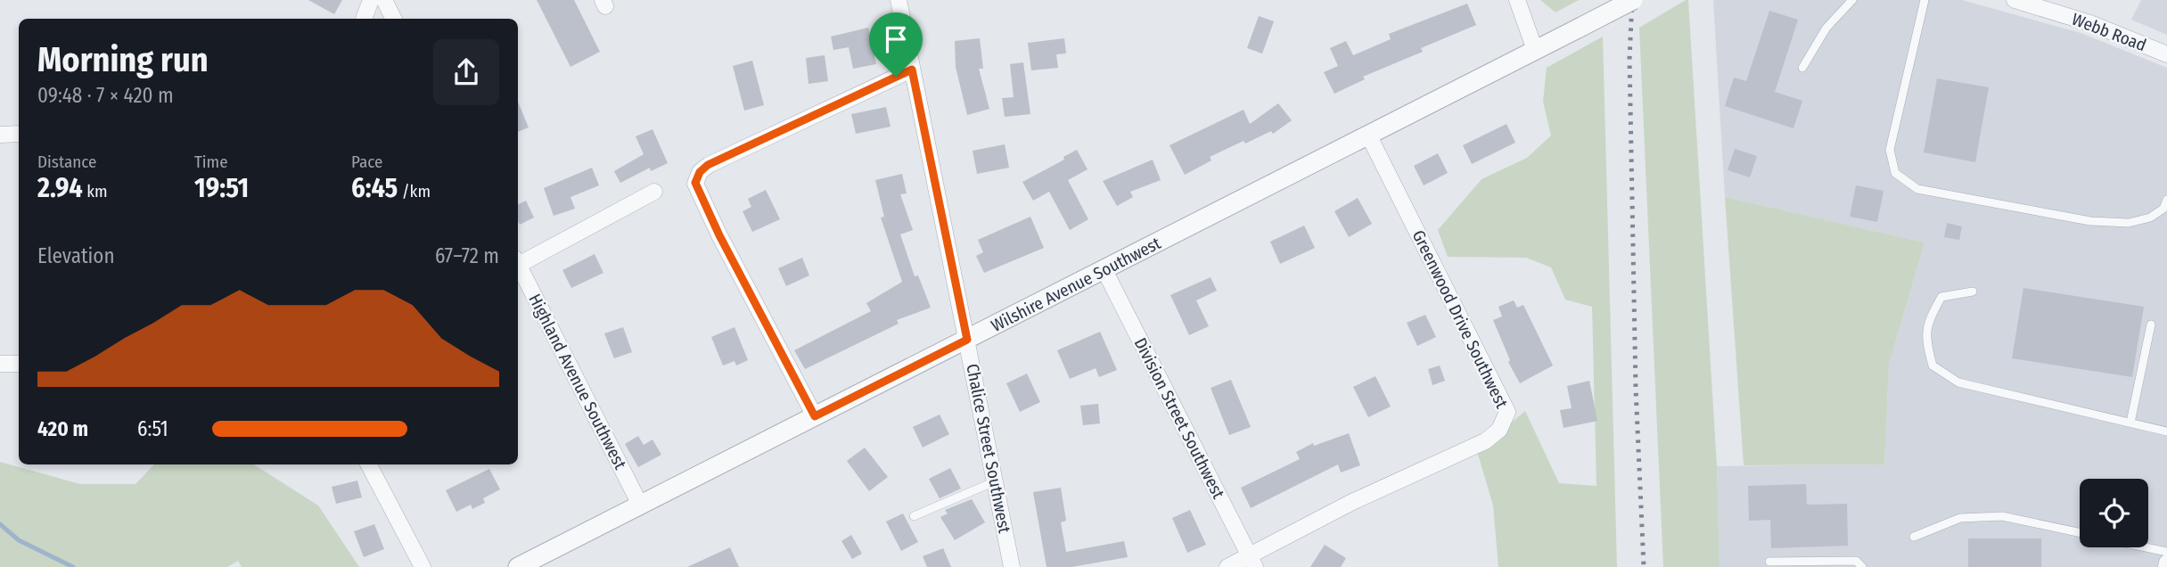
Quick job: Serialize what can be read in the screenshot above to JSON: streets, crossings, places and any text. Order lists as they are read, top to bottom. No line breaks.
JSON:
{"streets":{"street":["Webb Road","Wilshire Avenue Southwest","Greenwood Drive Southwest","Highland Avenue Southwest","Division Street Southwest","Chalice Street Southwest"]},"crossings":[["Wilshire Avenue Southwest","Greenwood Drive Southwest"],["Wilshire Avenue Southwest","Highland Avenue Southwest"],["Wilshire Avenue Southwest","Division Street Southwest"],["Wilshire Avenue Southwest","Chalice Street Southwest"],["Greenwood Drive Southwest","Division Street Southwest"]],"page":{"heading":["Morning run","09:48 · 7 × 420 m"],"stats":[["Distance","2.94 km"],["Time","19:51"],["Pace","6:45 /km"]],"chart":["Elevation","67–72 m"],"list":[{"name":"420 m","note":"6:51"}]}}
